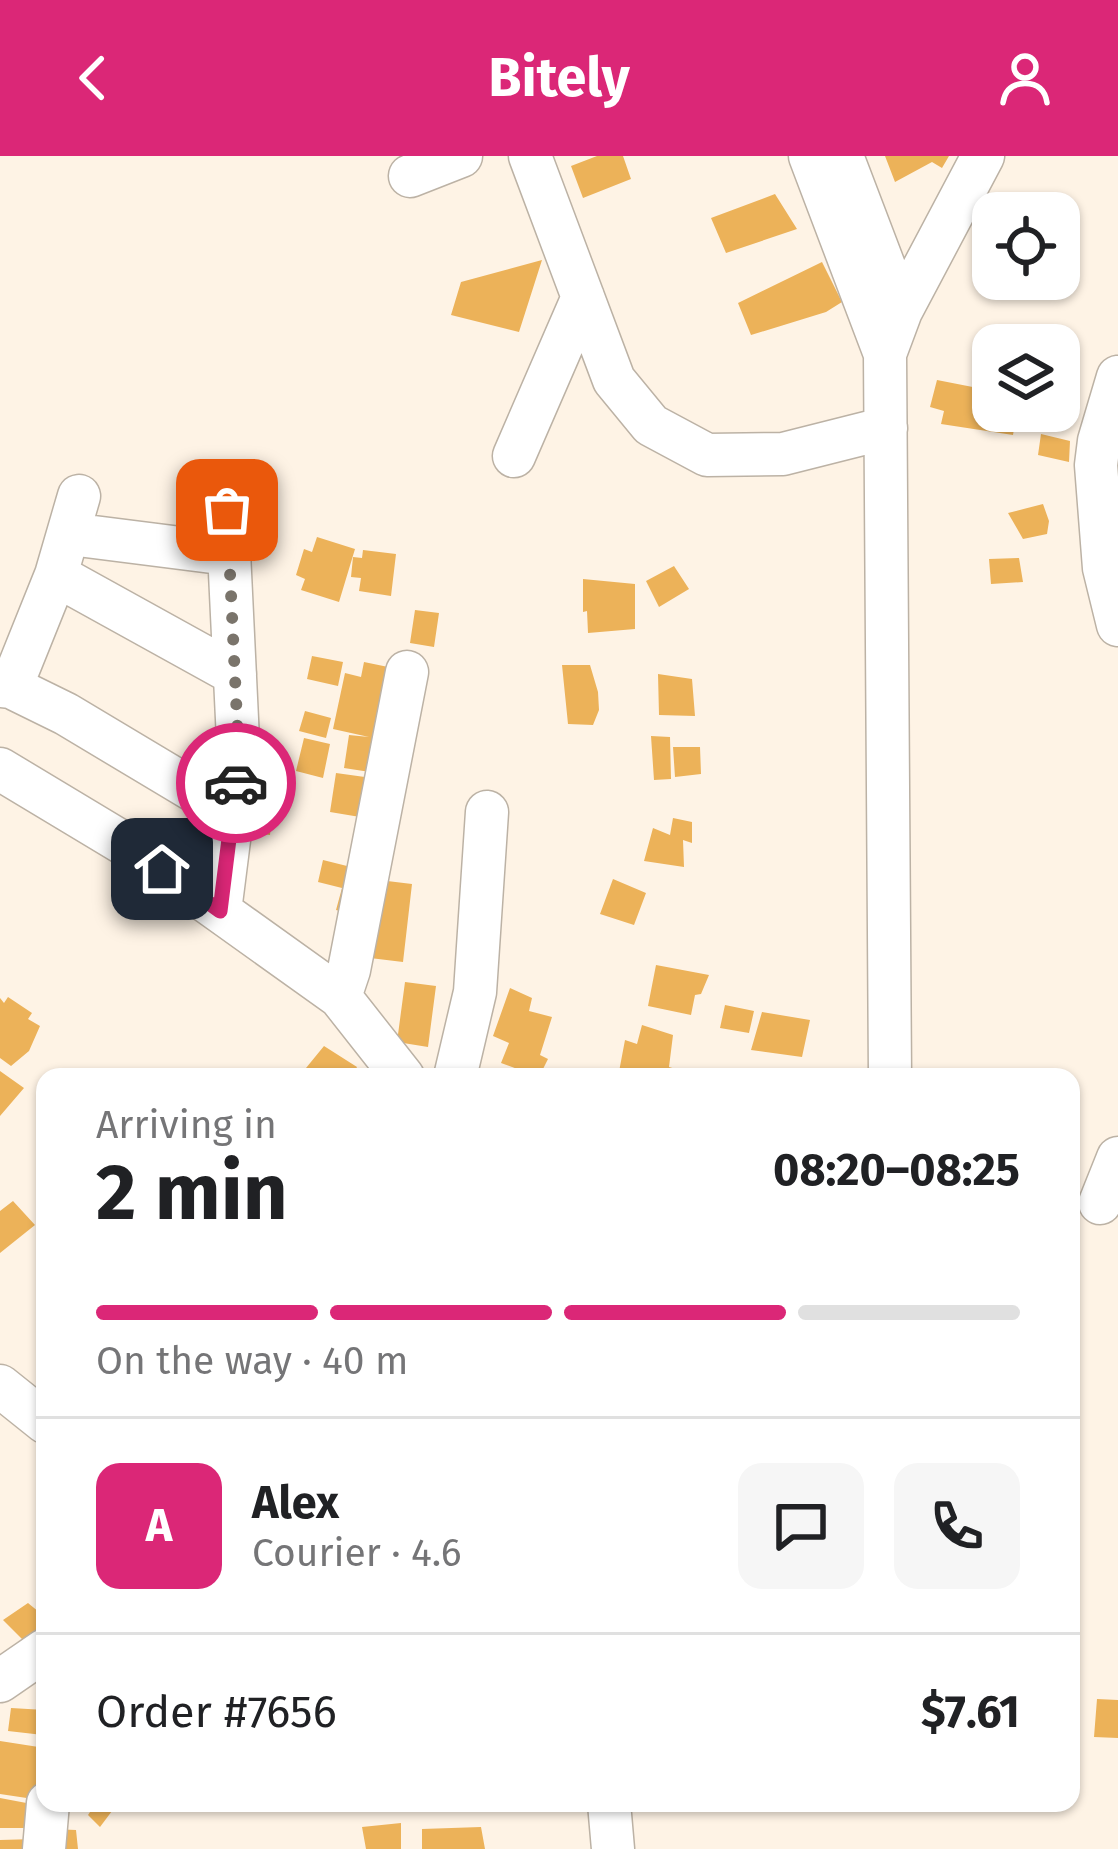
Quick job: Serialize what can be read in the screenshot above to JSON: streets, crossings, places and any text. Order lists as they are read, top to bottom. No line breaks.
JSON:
{"page":{"header":"Bitely","heading":["2 min","Arriving in","08:20–08:25"],"panel":["Alex","Courier · 4.6","Order #7656","$7.61"],"bar":"On the way · 40 m","round":"A"}}
